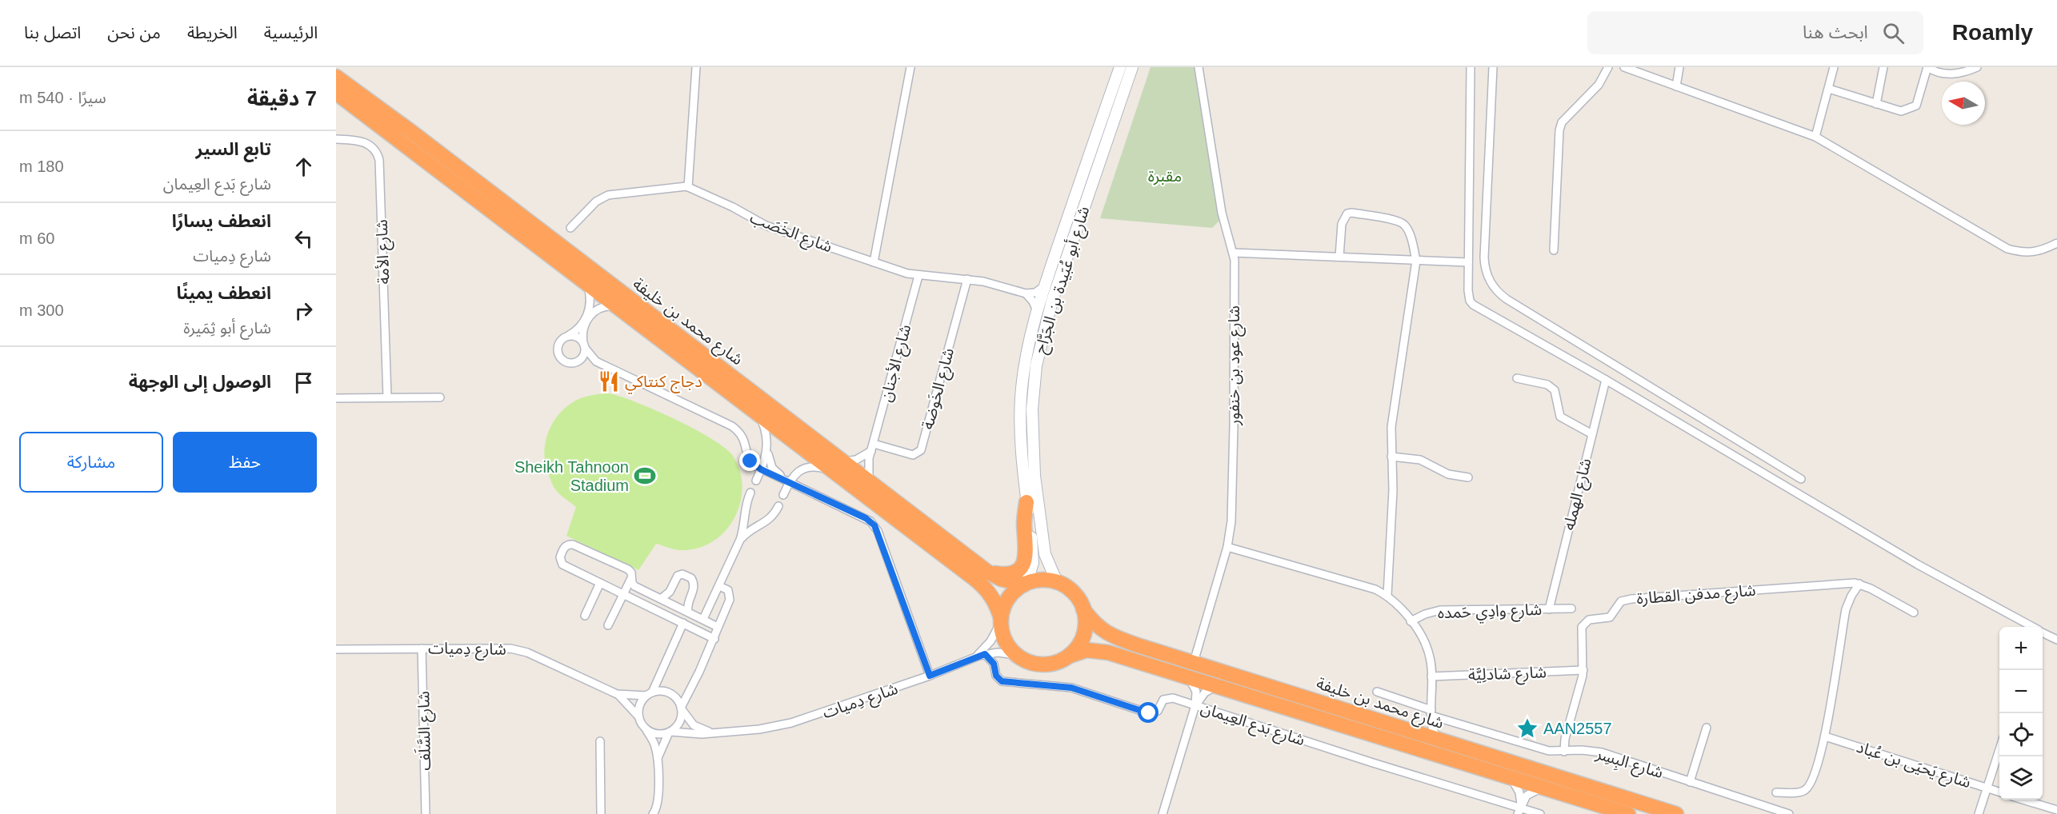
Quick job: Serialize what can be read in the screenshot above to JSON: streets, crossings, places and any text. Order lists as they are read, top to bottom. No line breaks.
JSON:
{"streets":{"highway":["شارع محمد بن خليفة"],"main road":["شارع أبو عُبَيدة بن الجَرَّاح"],"street":["شارع الخَصَب","شارع الأمة","شارع الأجنان","شارع عود بن خنفور","شارع الخَوضة","شارع الهمله","شارع مدفن القطارة","شارع وادِي حَمده","شارع دِميات","شارع شادلِيَّة","شارع بَدع العِيمان","شارع السَّلَف","شارع البِسِر","شارع يَحيَى بن عُباد"]},"crossings":[["شارع الخَصَب","شارع الأجنان"],["شارع الخَصَب","شارع الخَوضة"],["شارع أبو عُبَيدة بن الجَرَّاح","شارع محمد بن خليفة"],["شارع أبو عُبَيدة بن الجَرَّاح","شارع دِميات"],["شارع محمد بن خليفة","شارع الأجنان"],["شارع محمد بن خليفة","شارع عود بن خنفور"],["شارع محمد بن خليفة","شارع دِميات"],["شارع الأجنان","شارع الخَوضة"],["شارع الهمله","شارع وادِي حَمده"],["شارع مدفن القطارة","شارع شادلِيَّة"],["شارع مدفن القطارة","شارع البِسِر"],["شارع دِميات","شارع بَدع العِيمان"],["شارع دِميات","شارع السَّلَف"]],"parks":["مقبرة"],"places":{"restaurant":["دجاج كنتاكي"],"sports":["Sheikh Tahnoon Stadium"],"place":["AAN2557"]},"north":"left","page":{"header":"Roamly","search":"ابحث هنا","nav":["الرئيسية","الخريطة","من نحن","اتصل بنا"],"heading":["7 دقيقة","سيرًا · 540 m"],"list":[["تابع السير","شارع بَدع العِيمان","180 m"],["انعطف يسارًا","شارع دِميات","60 m"],["انعطف يمينًا","شارع أبو ثِمَيرة","300 m"],"الوصول إلى الوجهة"],"buttons":["حفظ","مشاركة"],"map_buttons":["+","−"]}}
